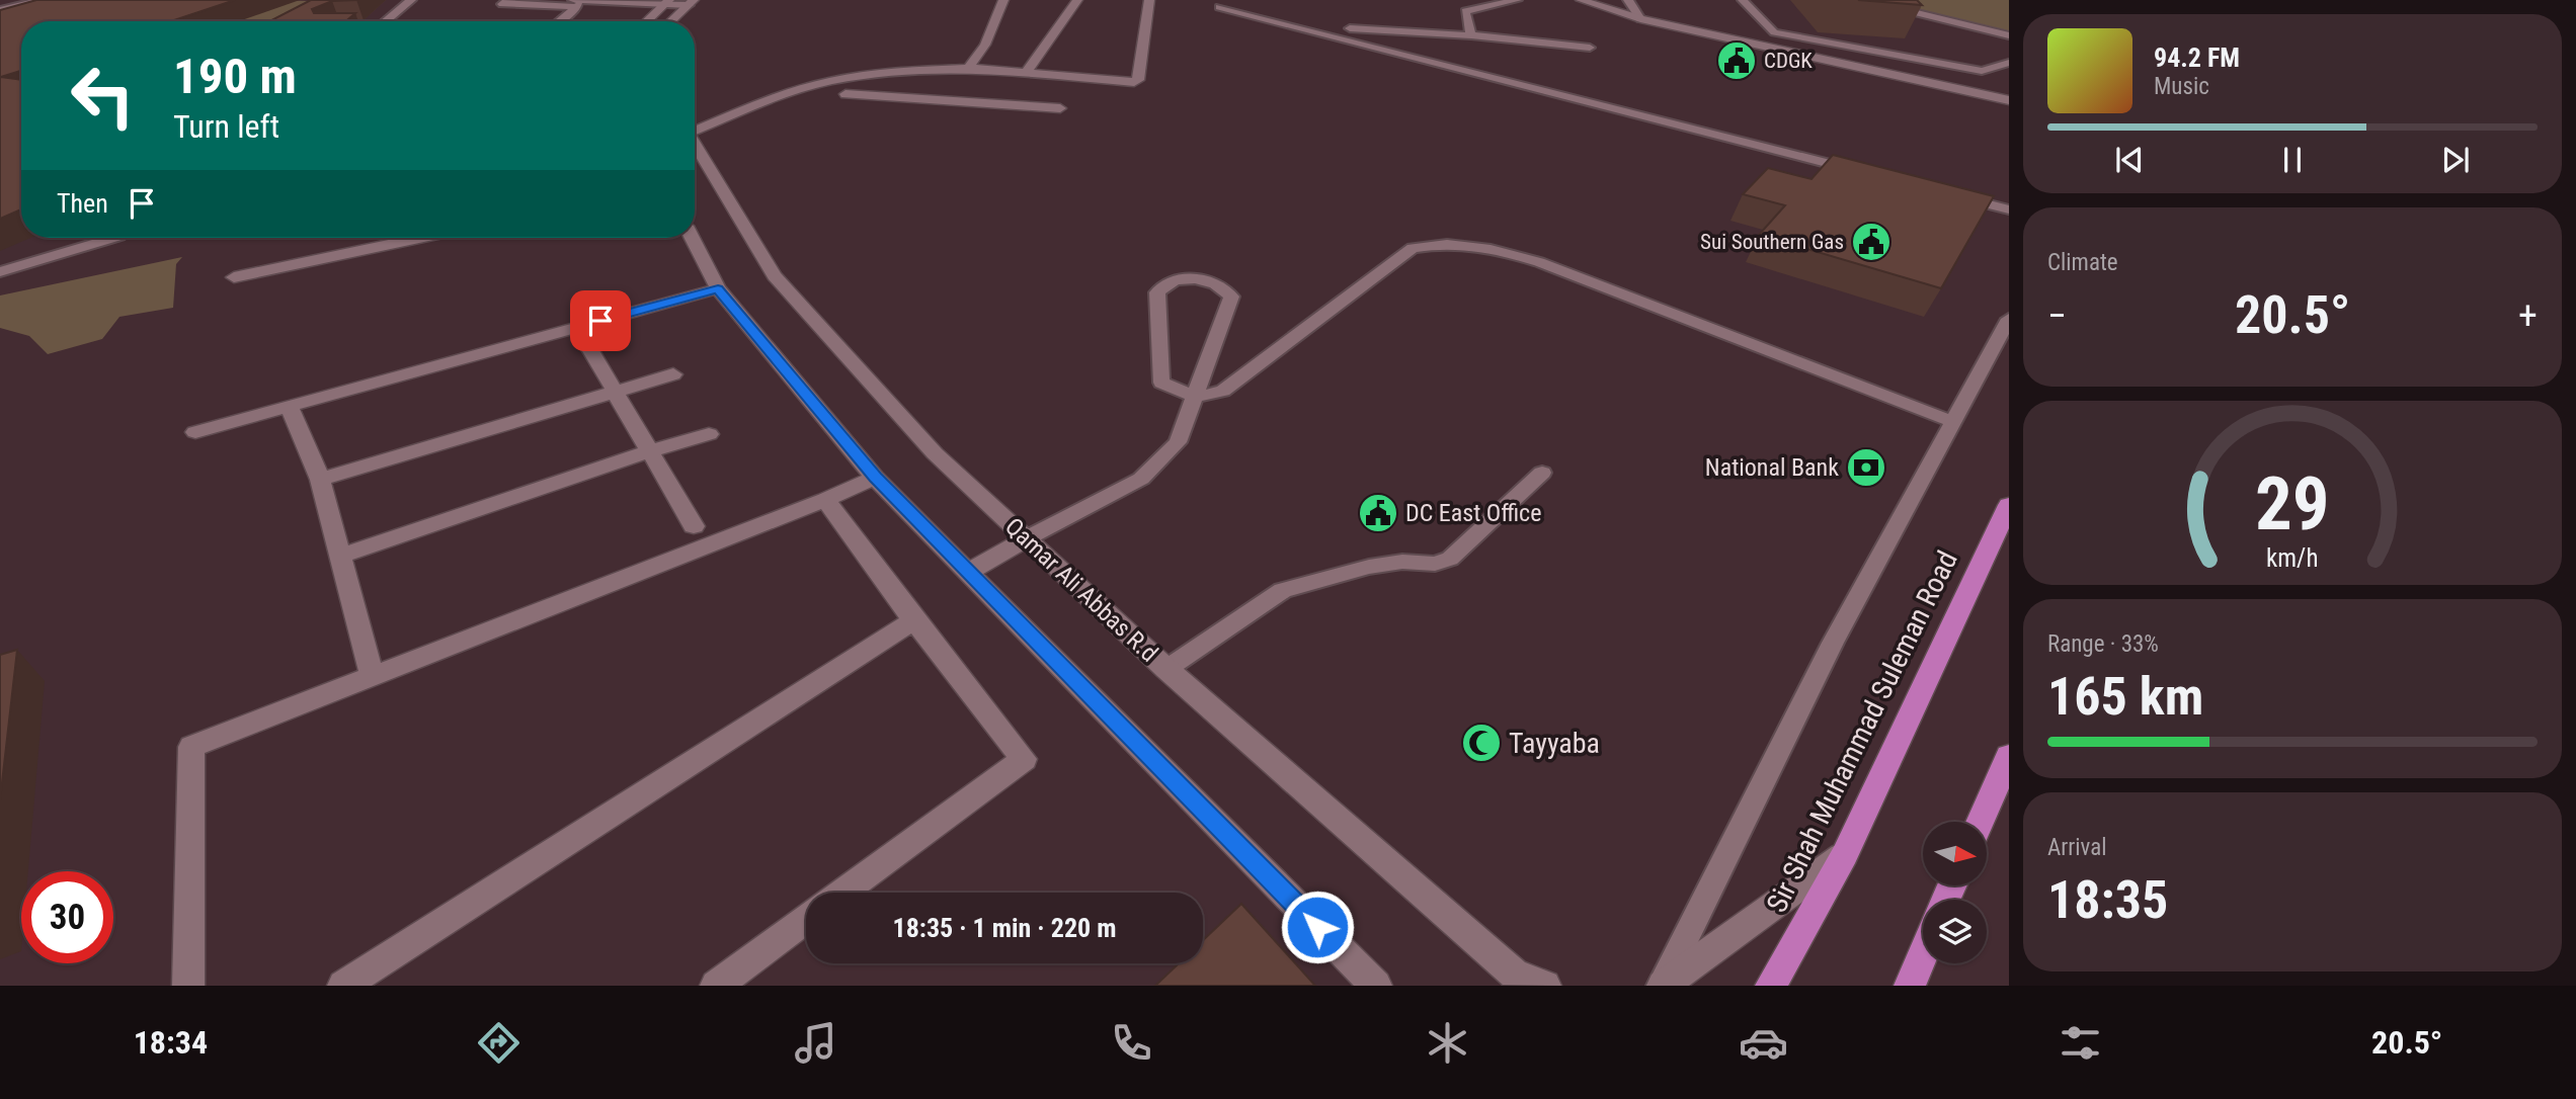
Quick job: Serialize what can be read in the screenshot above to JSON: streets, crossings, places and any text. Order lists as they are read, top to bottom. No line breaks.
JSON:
{"streets":{"highway":["Sir Shah Muhammad Suleman Road"],"street":["Qamar Ali Abbas R.d"]},"places":{"public building":["CDGK","Sui Southern Gas","DC East Office"],"bank":["National Bank"],"mosque":["Tayyaba"]},"north":"right","page":{"turn":["190 m","Turn left"],"song":["94.2 FM","Music"],"then":"Then","tile":["Climate",["Range · 33%","165 km"],["Arrival","18:35"]],"heat":["−","20.5°","+"],"limit":"30","trip":"18:35 · 1 min · 220 m","tabs":["18:34","20.5°"],"gauge":["29","km/h"]}}
